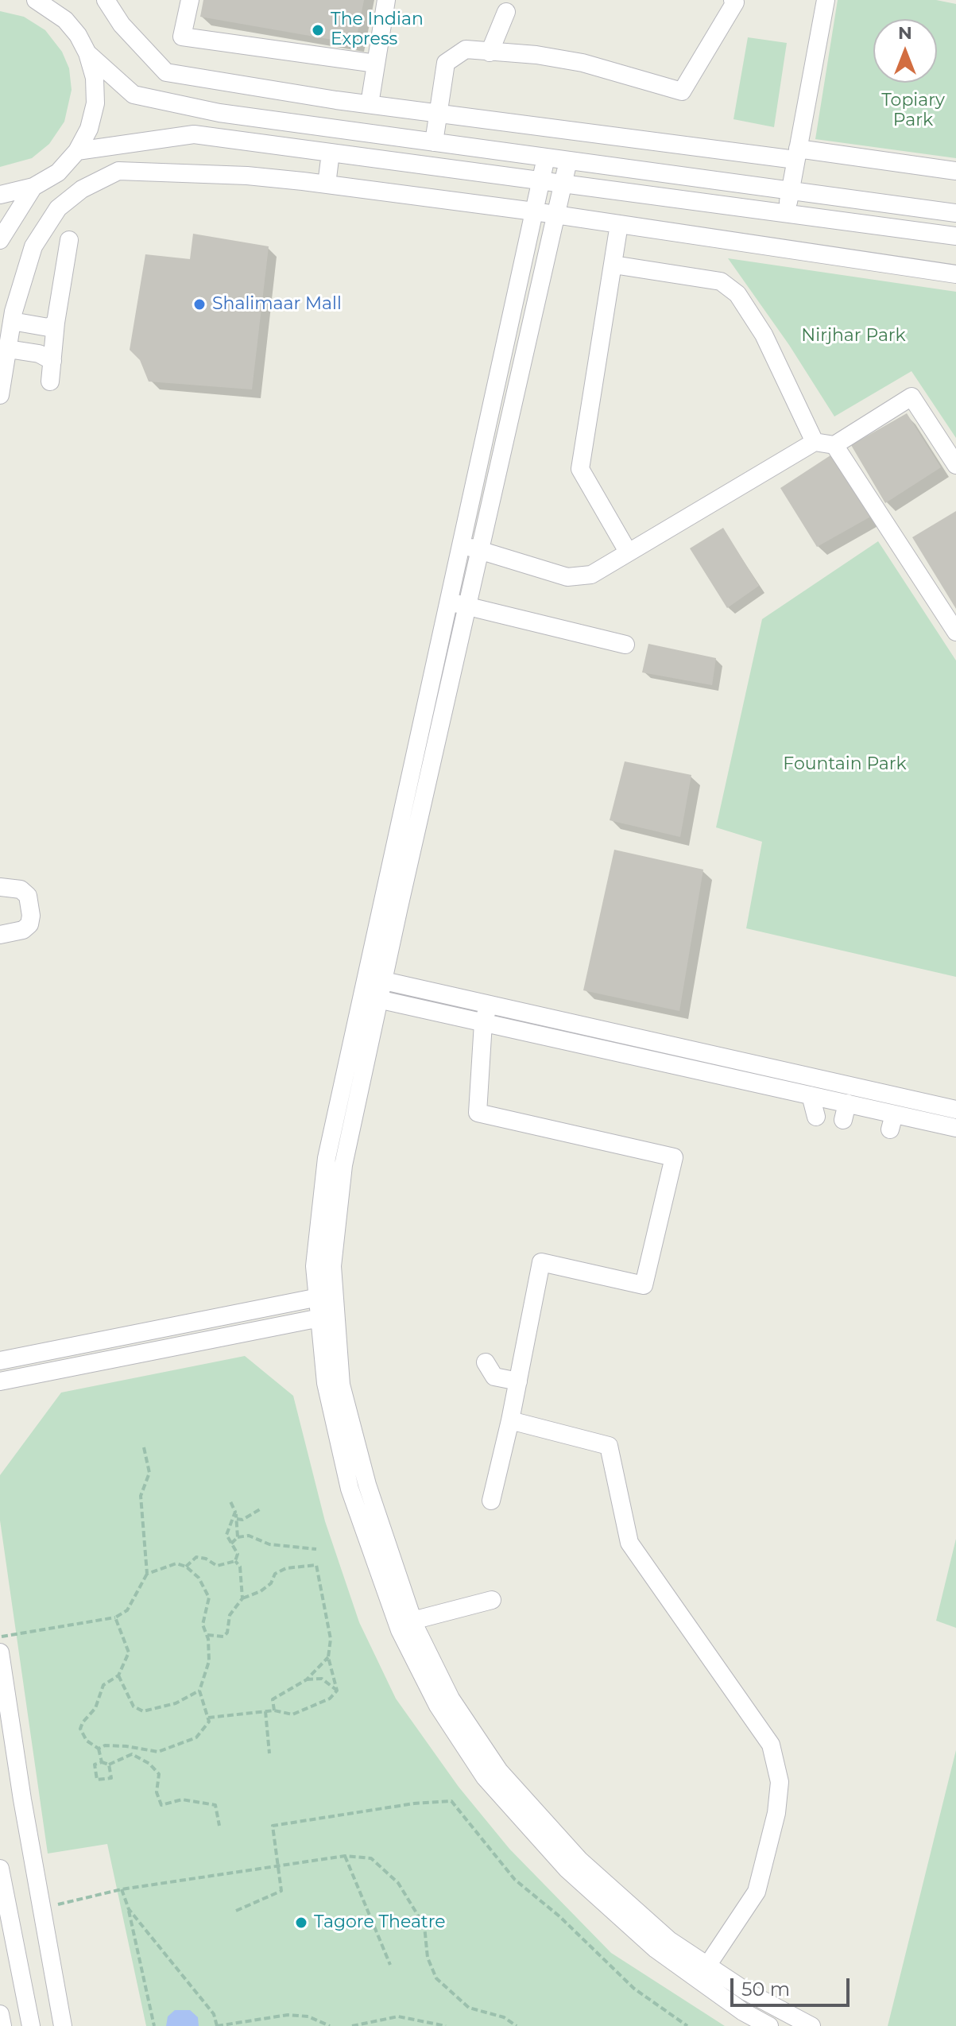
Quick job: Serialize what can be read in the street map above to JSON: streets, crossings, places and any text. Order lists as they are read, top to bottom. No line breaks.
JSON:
{"parks":["Topiary Park","Nirjhar Park","Fountain Park"],"places":["The Indian Express","Shalimaar Mall","Tagore Theatre"],"scale_bar":"50 m","north":"top"}
